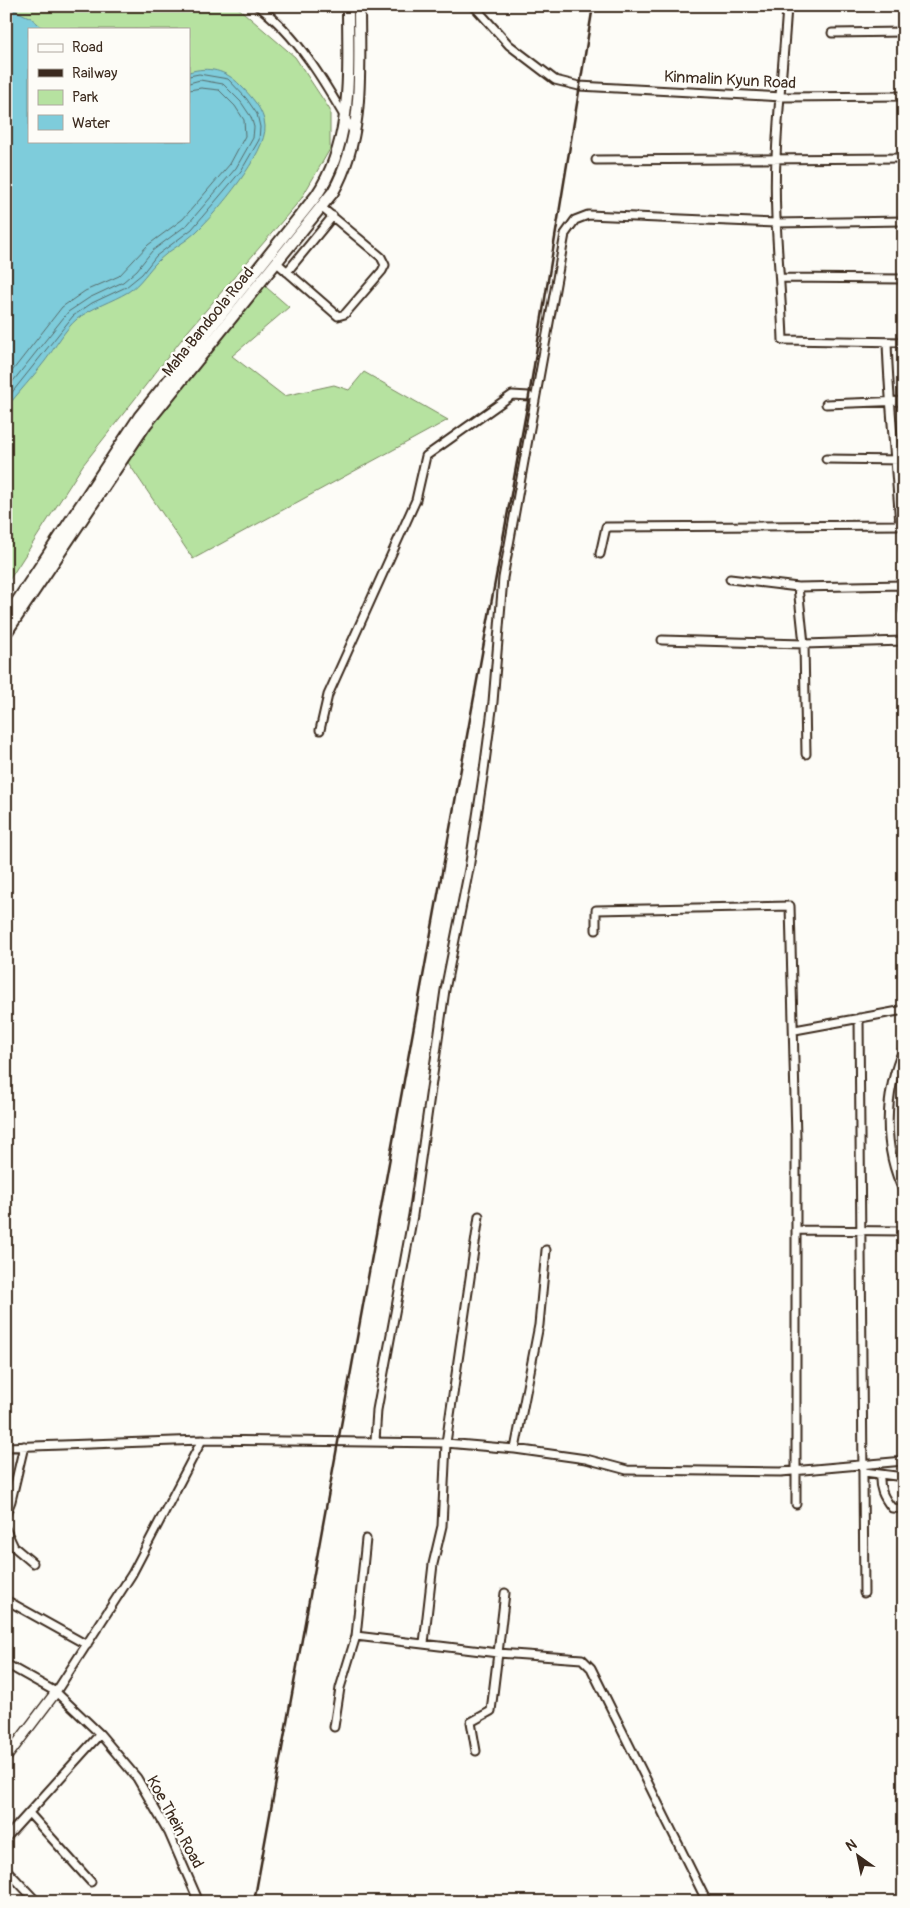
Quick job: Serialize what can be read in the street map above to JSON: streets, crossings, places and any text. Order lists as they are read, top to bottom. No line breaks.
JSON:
{"streets":{"main road":["Maha Bandoola Road"],"street":["Kinmalin Kyun Road","Koe Thein Road"]},"legend":["Road","Railway","Park","Water"],"north":"top left"}
